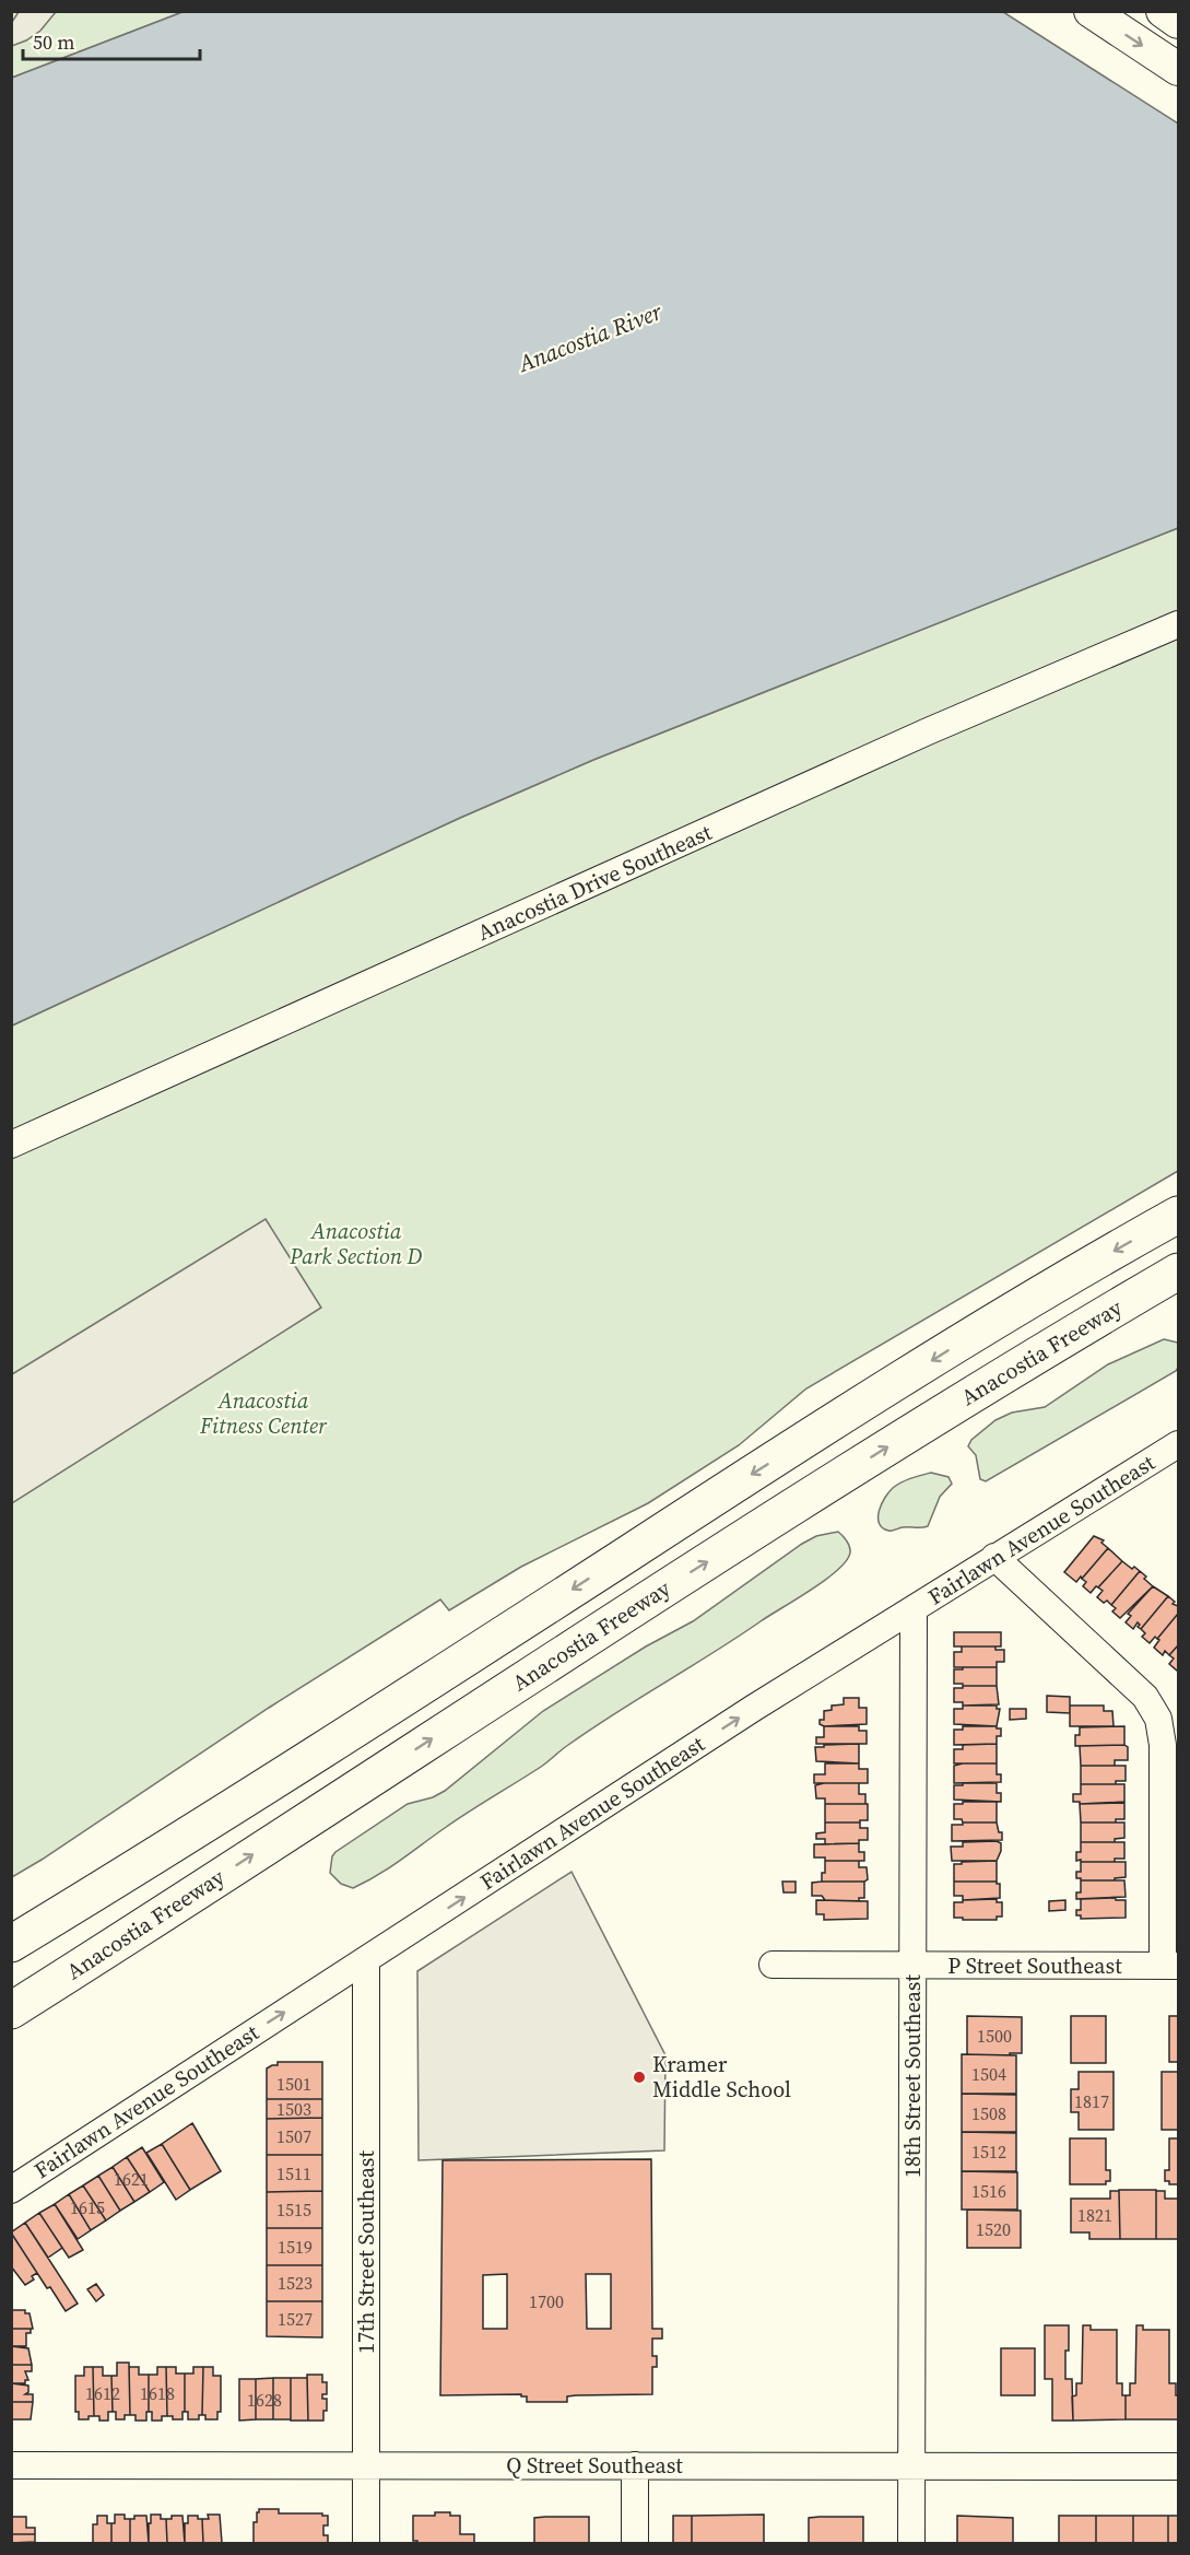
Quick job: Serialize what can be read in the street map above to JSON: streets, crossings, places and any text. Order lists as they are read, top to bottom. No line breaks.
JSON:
{"streets":{"highway":["Anacostia Freeway"],"street":["Anacostia Drive Southeast","Fairlawn Avenue Southeast","P Street Southeast","18th Street Southeast","17th Street Southeast","Q Street Southeast"]},"crossings":[["Fairlawn Avenue Southeast","18th Street Southeast"],["Fairlawn Avenue Southeast","17th Street Southeast"],["P Street Southeast","18th Street Southeast"],["18th Street Southeast","Q Street Southeast"],["17th Street Southeast","Q Street Southeast"]],"one_way":["Fairlawn Avenue Southeast"],"water":["Anacostia River"],"parks":["Anacostia Park Section D","Anacostia Fitness Center"],"places":["Kramer Middle School"],"house_numbers":["1500","1504","1501","1817","1503","1508","1507","1512","1511","1621","1516","1615","1515","1821","1520","1519","1523","1700","1527","1612","1618","1628"],"scale_bar":"50 m"}
